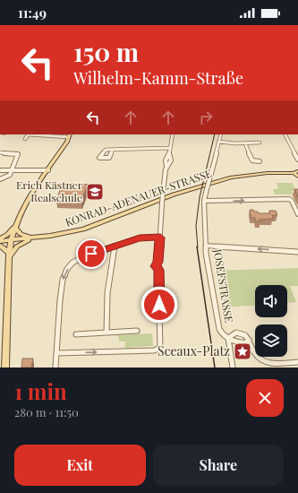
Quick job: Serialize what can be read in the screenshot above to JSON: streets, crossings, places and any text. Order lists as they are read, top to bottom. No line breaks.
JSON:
{"streets":{"main road":["KONRAD-ADENAUER-STRASSE"],"street":["JOSEFSTRASSE"]},"places":{"school or university":["Erich Kästner Realschule"],"place":["Sceaux-Platz"]},"page":{"status":"11:49","turn":["150 m","Wilhelm-Kamm-Straße"],"heading":["1 min","280 m · 11:50"],"buttons":["Exit","Share"]}}
